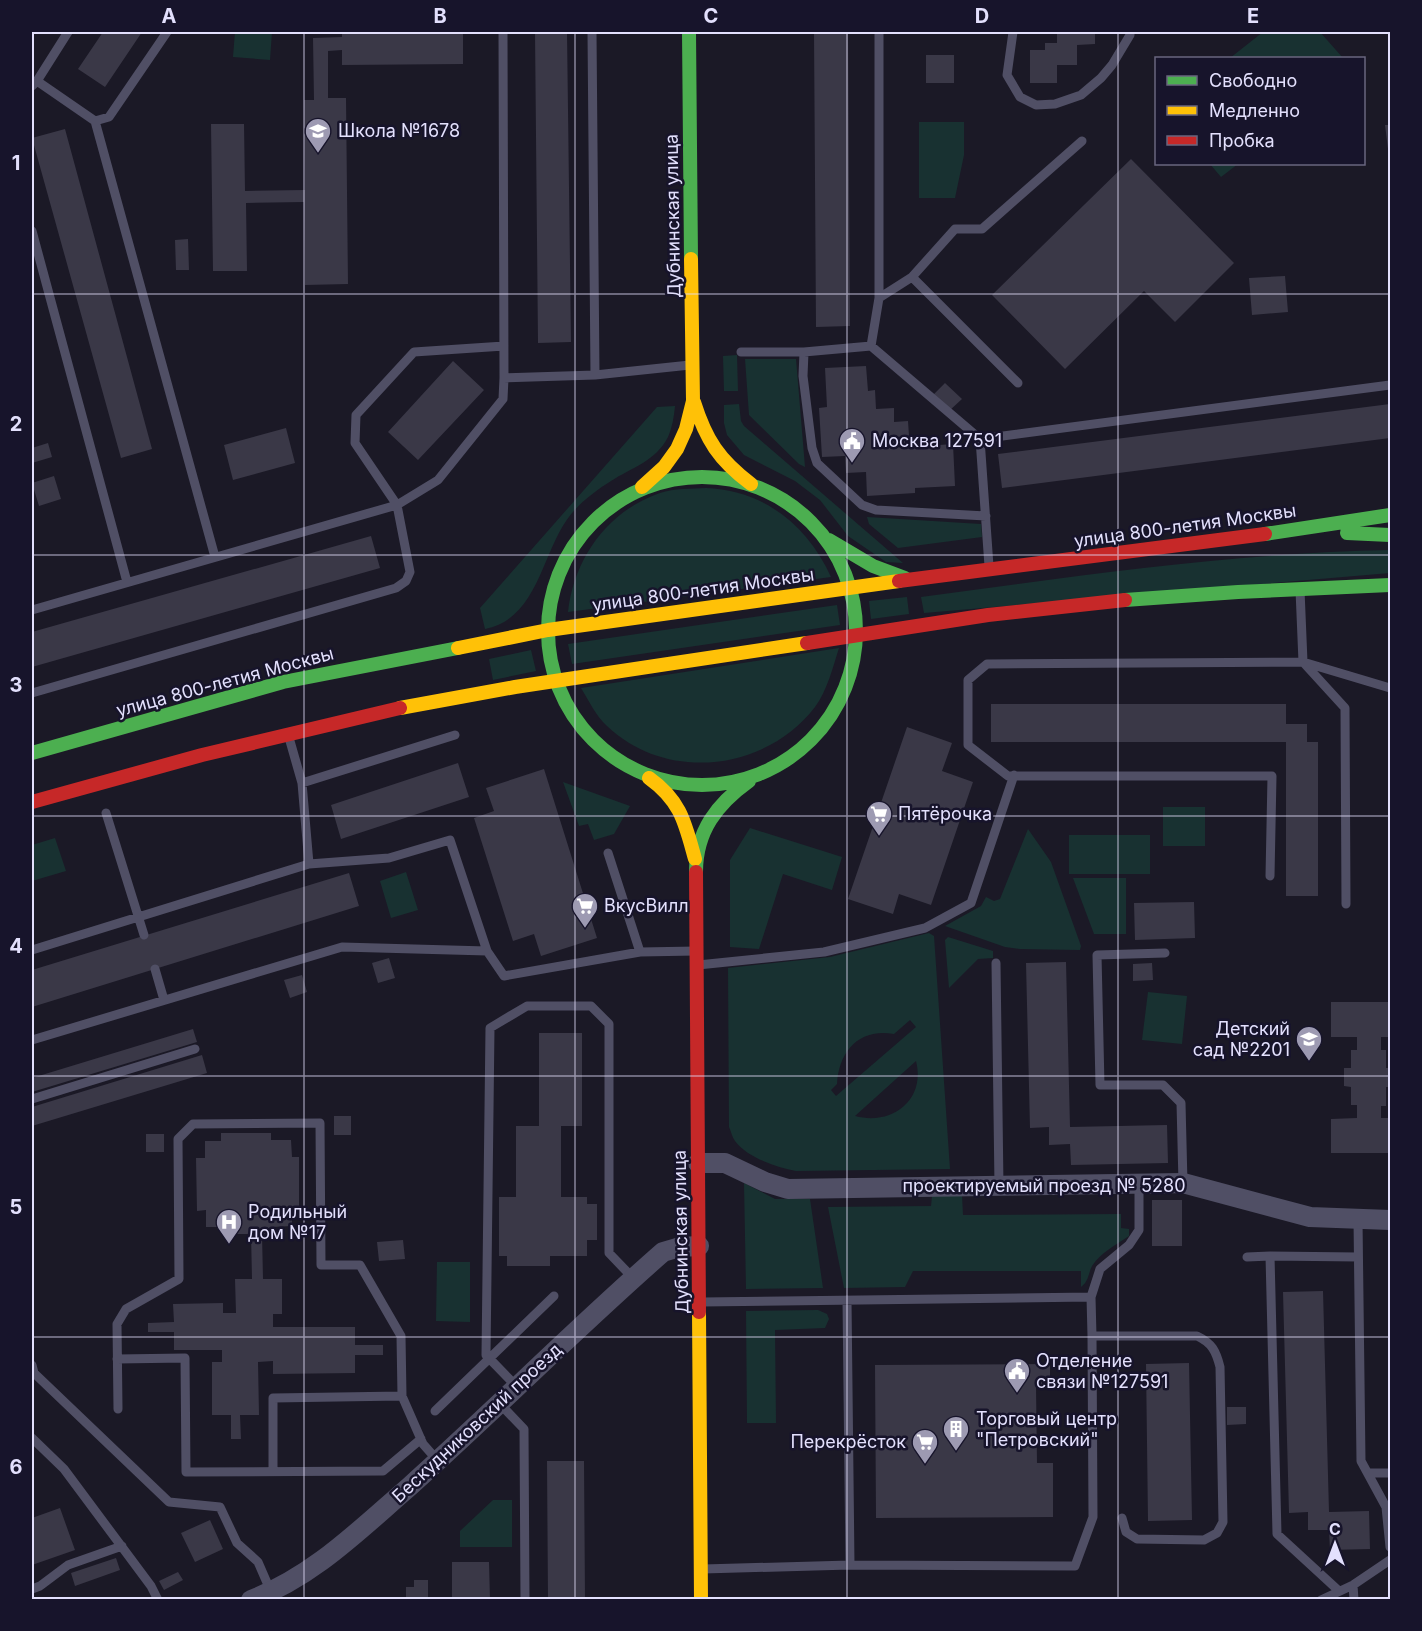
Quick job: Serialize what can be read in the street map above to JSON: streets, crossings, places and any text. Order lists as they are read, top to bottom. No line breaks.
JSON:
{"streets":{"main road":["Дубнинская улица","улица 800-летия Москвы"],"street":["проектируемый проезд № 5280","Бескудниковский проезд"]},"crossings":[["Дубнинская улица","проектируемый проезд № 5280"],["Дубнинская улица","Бескудниковский проезд"]],"places":{"school or university":["Школа №1678","Детский сад №2201"],"public building":["Москва 127591","Отделение связи №127591"],"supermarket":["Пятёрочка","ВкусВилл","Перекрёсток"],"hospital":["Родильный дом №17"],"building":["Торговый центр \"Петровский\""]},"legend":["Свободно","Медленно","Пробка"],"north":"top","grid":{"columns":["A","B","C","D","E"],"rows":["1","2","3","4","5","6"]}}
